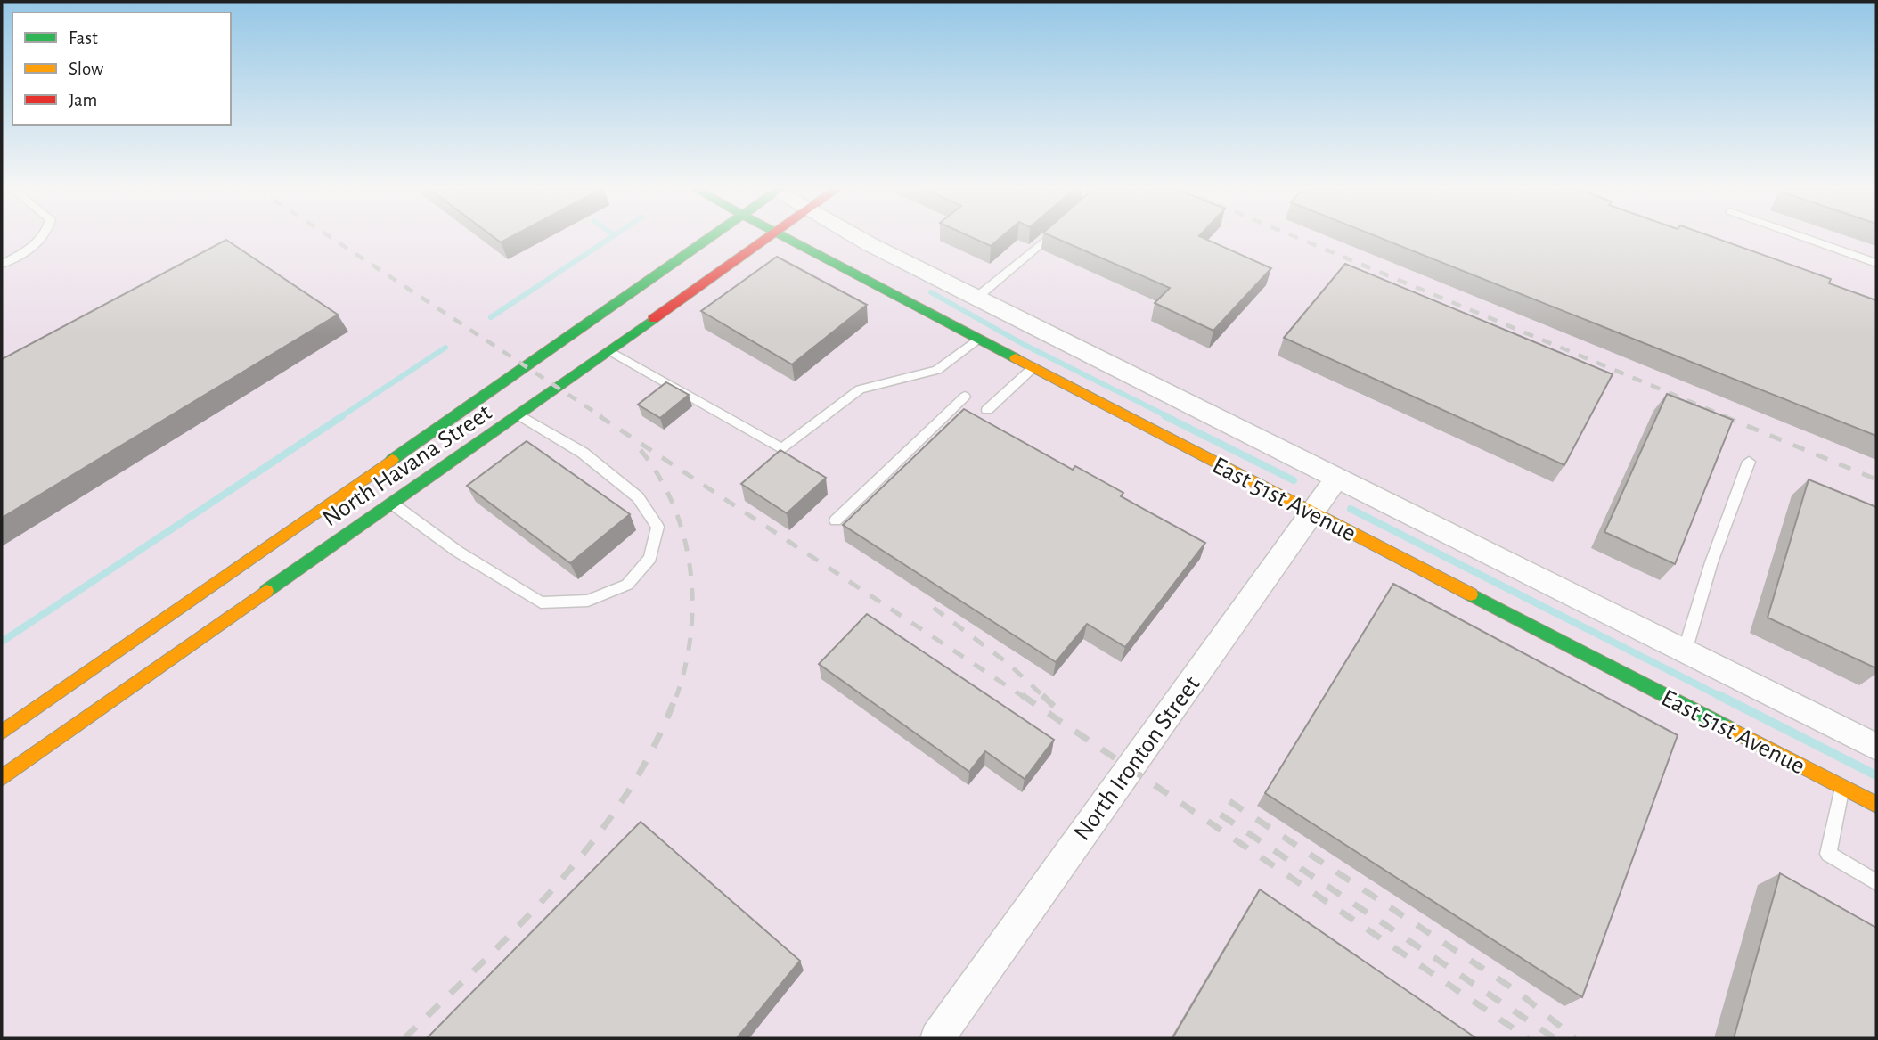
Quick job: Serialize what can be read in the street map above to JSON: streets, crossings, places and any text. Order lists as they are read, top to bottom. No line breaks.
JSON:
{"streets":{"main road":["North Havana Street","East 51st Avenue"],"street":["North Ironton Street"]},"crossings":[["East 51st Avenue","North Ironton Street"]],"legend":["Fast","Slow","Jam"]}
